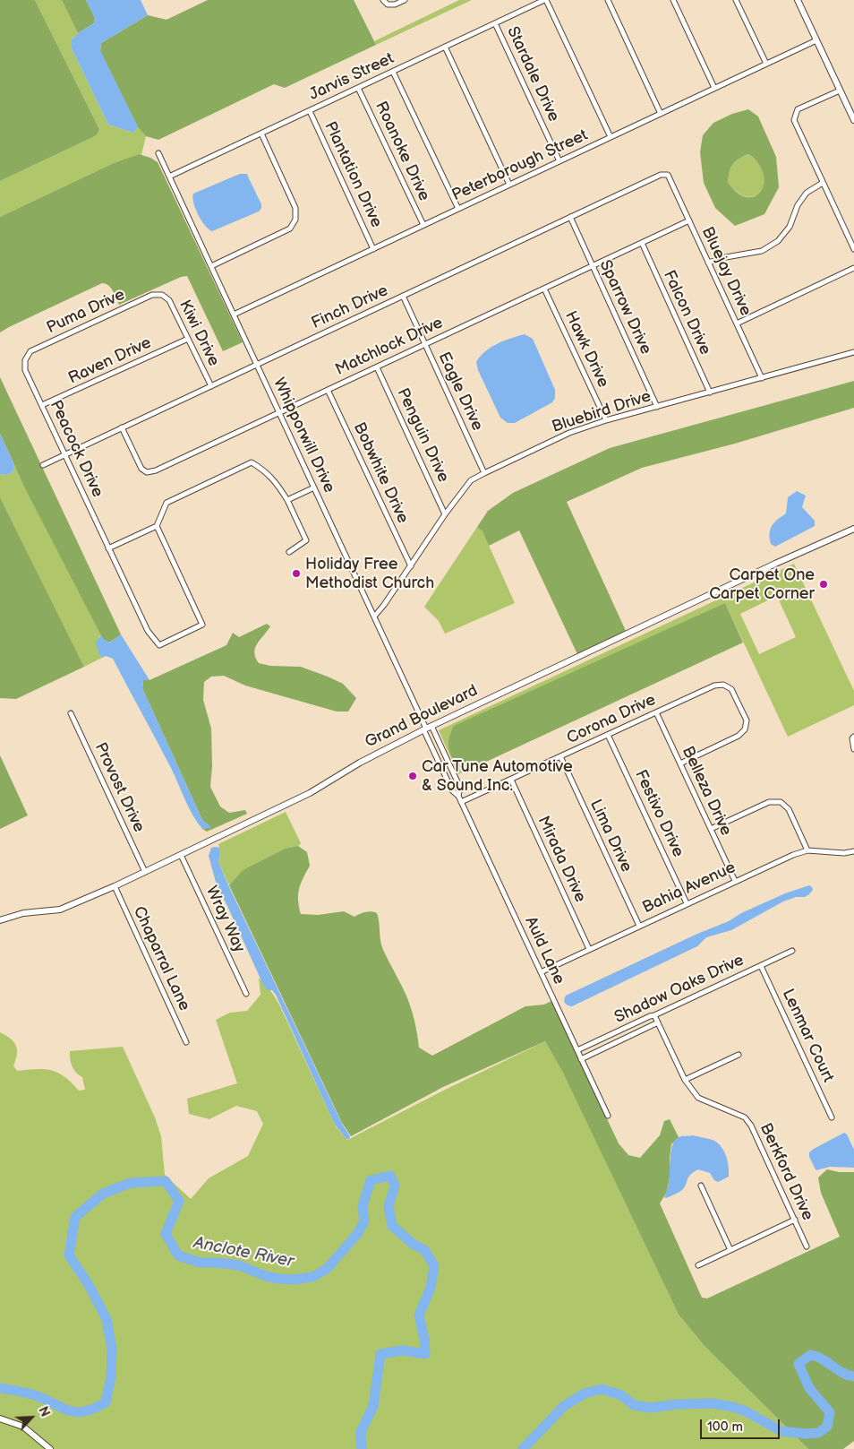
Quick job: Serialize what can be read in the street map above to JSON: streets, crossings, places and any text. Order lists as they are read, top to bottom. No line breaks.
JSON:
{"streets":{"street":["Stardale Drive","Jarvis Street","Roanoke Drive","Peterborough Street","Plantation Drive","Bluejay Drive","Finch Drive","Sparrow Drive","Puma Drive","Falcon Drive","Kiwi Drive","Matchlock Drive","Hawk Drive","Raven Drive","Eagle Drive","Bluebird Drive","Whipporwill Drive","Penguin Drive","Peacock Drive","Bobwhite Drive","Grand Boulevard","Corona Drive","Provost Drive","Belleza Drive","Festivo Drive","Lima Drive","Mirada Drive","Bahia Avenue","Wray Way","Auld Lane","Chaparral Lane","Shadow Oaks Drive","Lenmar Court","Berkford Drive"]},"crossings":[["Stardale Drive","Jarvis Street"],["Stardale Drive","Peterborough Street"],["Jarvis Street","Roanoke Drive"],["Jarvis Street","Plantation Drive"],["Jarvis Street","Whipporwill Drive"],["Roanoke Drive","Peterborough Street"],["Peterborough Street","Plantation Drive"],["Peterborough Street","Whipporwill Drive"],["Bluejay Drive","Finch Drive"],["Bluejay Drive","Matchlock Drive"],["Bluejay Drive","Bluebird Drive"],["Finch Drive","Sparrow Drive"],["Finch Drive","Kiwi Drive"],["Finch Drive","Matchlock Drive"],["Finch Drive","Eagle Drive"],["Finch Drive","Whipporwill Drive"],["Finch Drive","Peacock Drive"],["Sparrow Drive","Matchlock Drive"],["Sparrow Drive","Bluebird Drive"],["Puma Drive","Kiwi Drive"],["Puma Drive","Peacock Drive"],["Falcon Drive","Matchlock Drive"],["Falcon Drive","Bluebird Drive"],["Kiwi Drive","Raven Drive"],["Matchlock Drive","Hawk Drive"],["Matchlock Drive","Eagle Drive"],["Matchlock Drive","Whipporwill Drive"],["Matchlock Drive","Penguin Drive"],["Matchlock Drive","Bobwhite Drive"],["Hawk Drive","Bluebird Drive"],["Raven Drive","Peacock Drive"],["Eagle Drive","Bluebird Drive"],["Bluebird Drive","Whipporwill Drive"],["Bluebird Drive","Penguin Drive"],["Bluebird Drive","Bobwhite Drive"],["Whipporwill Drive","Grand Boulevard"],["Whipporwill Drive","Auld Lane"],["Grand Boulevard","Provost Drive"],["Grand Boulevard","Wray Way"],["Grand Boulevard","Auld Lane"],["Grand Boulevard","Chaparral Lane"],["Corona Drive","Belleza Drive"],["Corona Drive","Festivo Drive"],["Corona Drive","Lima Drive"],["Corona Drive","Mirada Drive"],["Corona Drive","Auld Lane"],["Belleza Drive","Bahia Avenue"],["Festivo Drive","Bahia Avenue"],["Lima Drive","Bahia Avenue"],["Mirada Drive","Bahia Avenue"],["Bahia Avenue","Auld Lane"],["Auld Lane","Shadow Oaks Drive"],["Shadow Oaks Drive","Lenmar Court"],["Shadow Oaks Drive","Berkford Drive"]],"water":["Anclote River"],"places":["Holiday Free Methodist Church","Carpet One Carpet Corner","Car Tune Automotive & Sound Inc."],"scale_bar":"100 m","north":"top right"}
